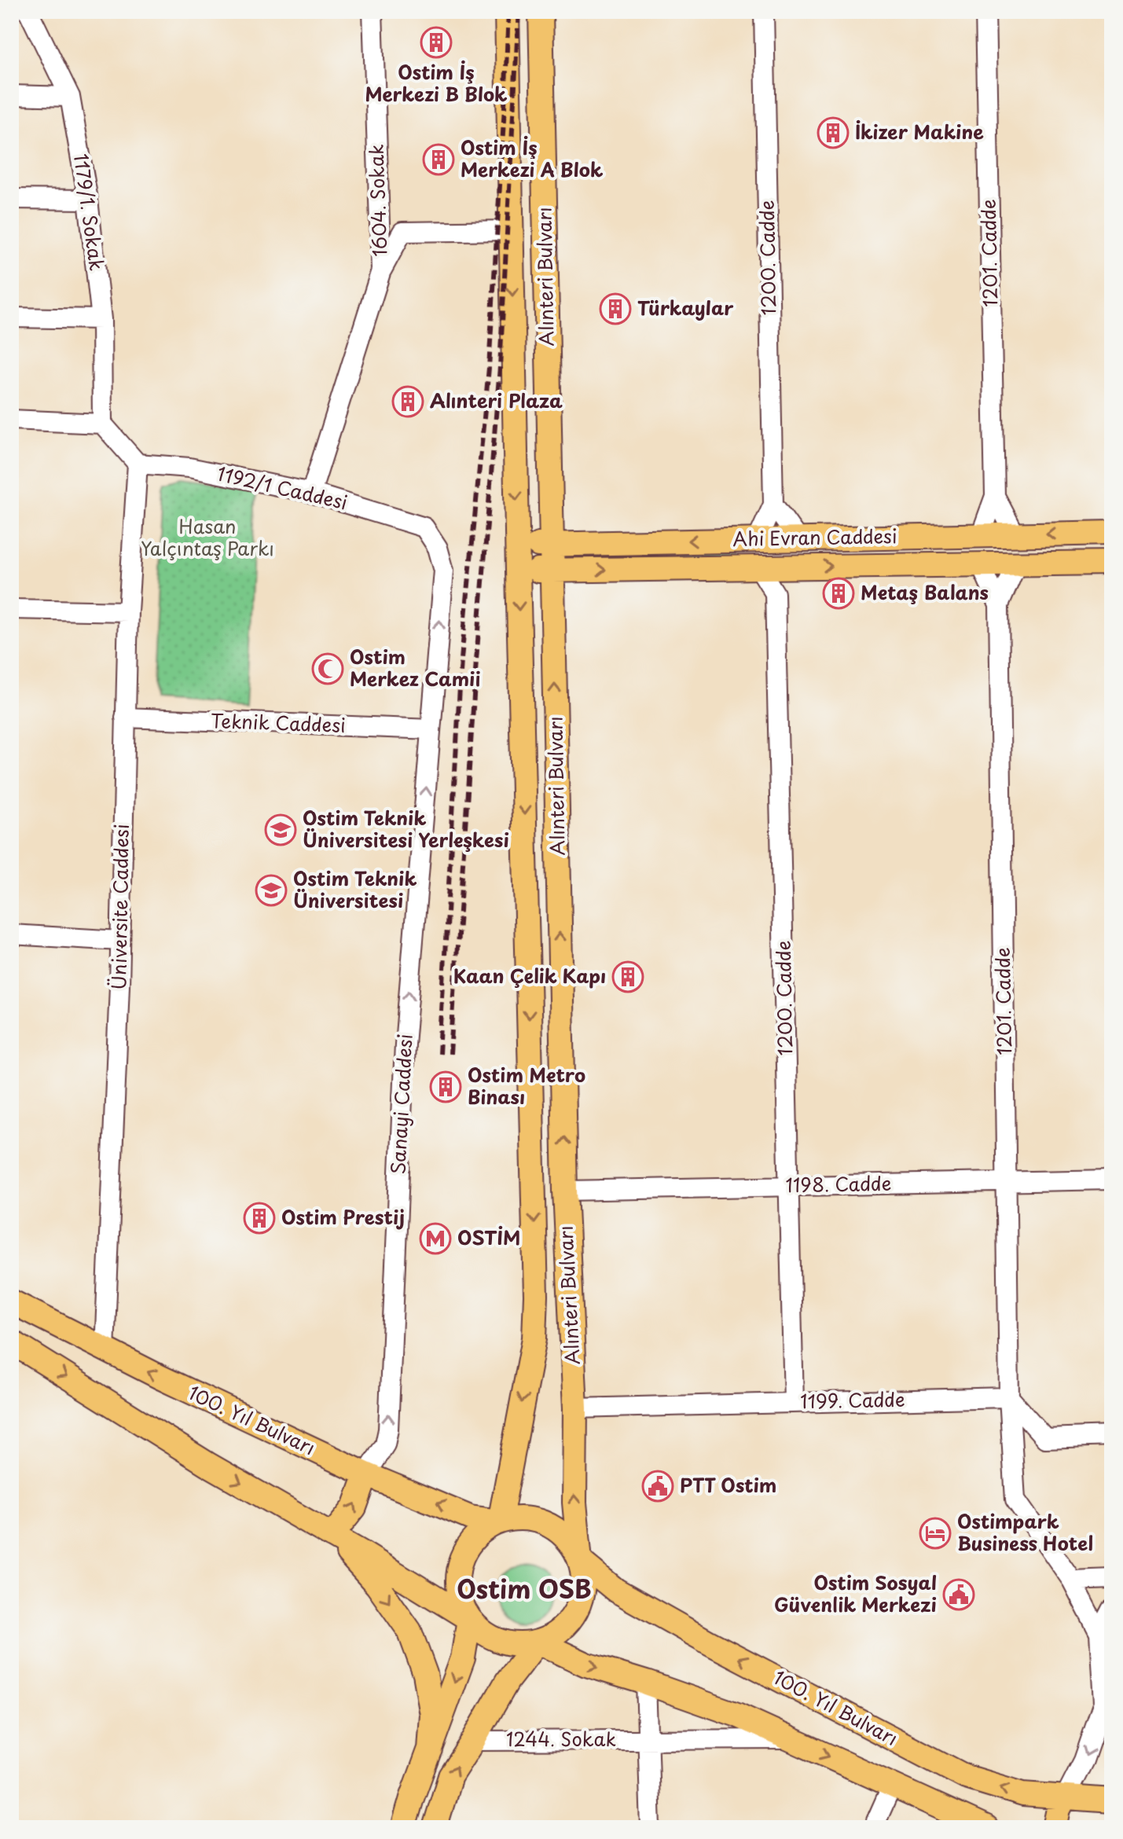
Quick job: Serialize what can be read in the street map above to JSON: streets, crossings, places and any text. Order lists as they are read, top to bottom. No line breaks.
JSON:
{"streets":{"main road":["1201. Cadde","1200. Cadde","Alınteri Bulvarı","Ahi Evran Caddesi","100. Yıl Bulvarı"],"street":["1604. Sokak","1179/1. Sokak","1192/1 Caddesi","Teknik Caddesi","Üniversite Caddesi","Sanayi Caddesi","1198. Cadde","1199. Cadde","1244. Sokak"]},"crossings":[["1604. Sokak","1192/1 Caddesi"],["1201. Cadde","Ahi Evran Caddesi"],["1201. Cadde","1198. Cadde"],["1201. Cadde","1199. Cadde"],["1200. Cadde","Ahi Evran Caddesi"],["1200. Cadde","1198. Cadde"],["1200. Cadde","1199. Cadde"],["Alınteri Bulvarı","Ahi Evran Caddesi"],["Alınteri Bulvarı","1198. Cadde"],["Alınteri Bulvarı","1199. Cadde"],["Alınteri Bulvarı","100. Yıl Bulvarı"],["1192/1 Caddesi","Üniversite Caddesi"],["1192/1 Caddesi","Sanayi Caddesi"],["Teknik Caddesi","Üniversite Caddesi"],["Teknik Caddesi","Sanayi Caddesi"],["Üniversite Caddesi","100. Yıl Bulvarı"],["Sanayi Caddesi","100. Yıl Bulvarı"]],"one_way":["Sanayi Caddesi"],"districts":["Ostim OSB"],"parks":["Hasan Yalçıntaş Parkı"],"places":{"building":["Ostim İş Merkezi B Blok","İkizer Makine","Ostim İş Merkezi A Blok","Türkaylar","Alınteri Plaza","Metaş Balans","Kaan Çelik Kapı","Ostim Metro Binası","Ostim Prestij"],"mosque":["Ostim Merkez Camii"],"school or university":["Ostim Teknik Üniversitesi Yerleşkesi","Ostim Teknik Üniversitesi"],"metro station":["OSTİM"],"public building":["PTT Ostim","Ostim Sosyal Güvenlik Merkezi"],"hotel":["Ostimpark Business Hotel"]}}
